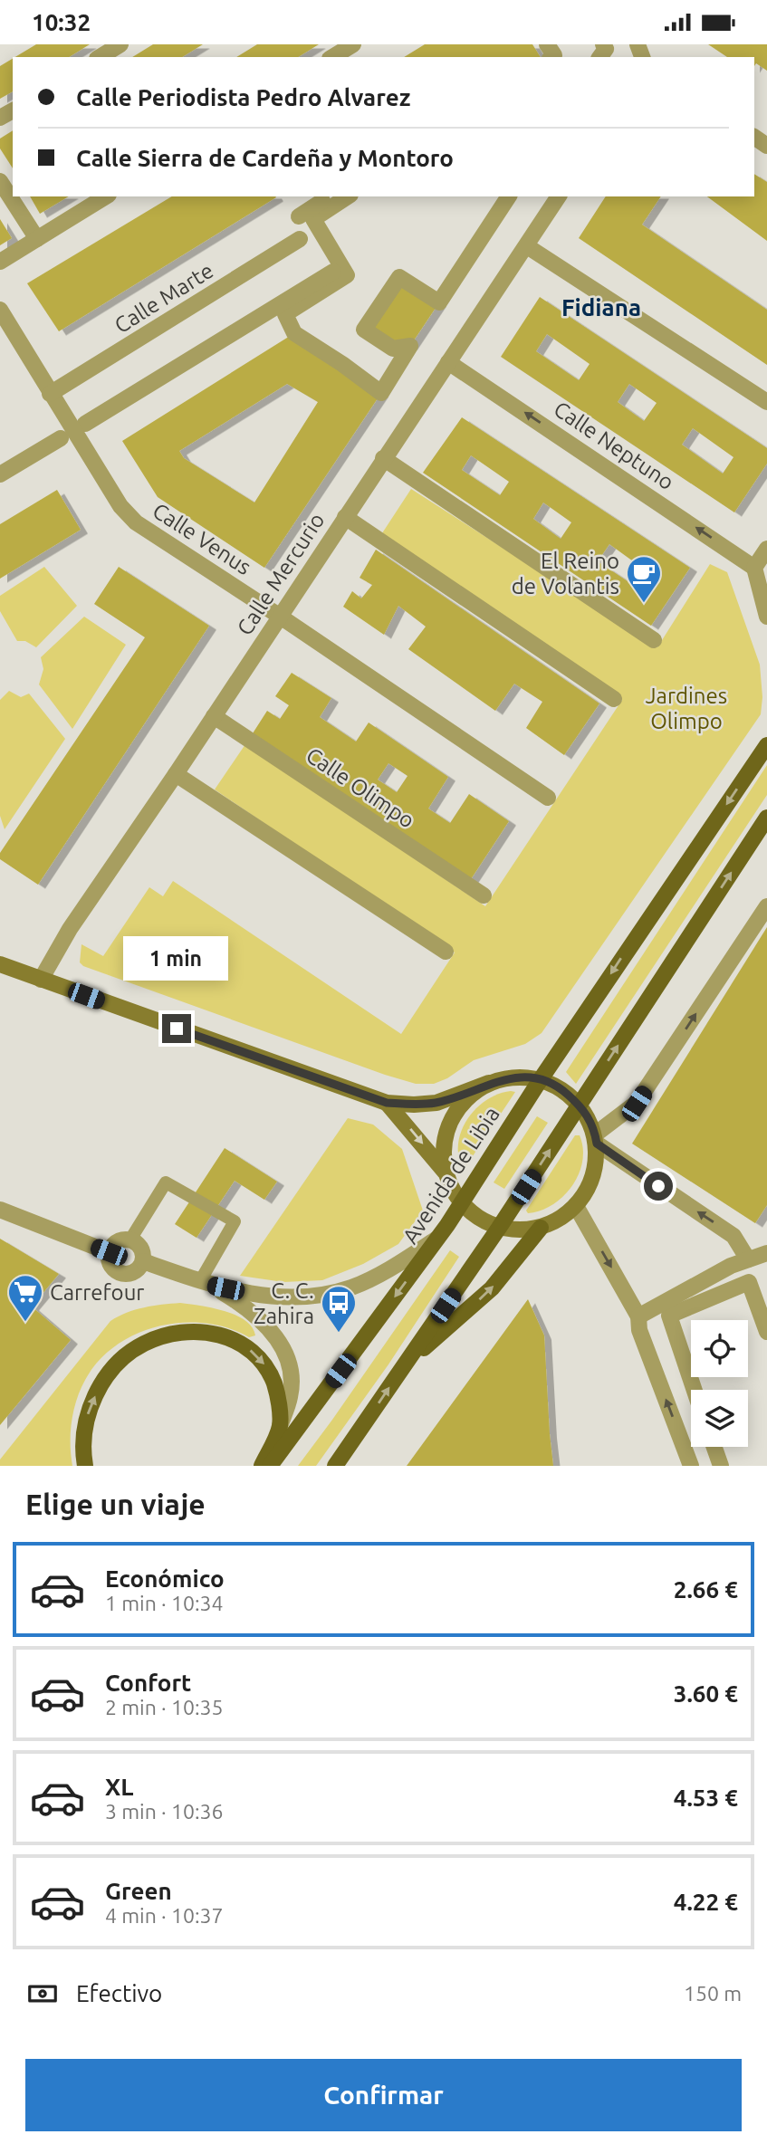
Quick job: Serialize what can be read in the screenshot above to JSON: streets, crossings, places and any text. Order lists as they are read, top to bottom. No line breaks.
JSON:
{"streets":{"main road":["Avenida de Libia"],"street":["Calle Marte","Calle Neptuno","Calle Venus","Calle Mercurio","Calle Olimpo"]},"crossings":[["Calle Marte","Calle Venus"],["Calle Neptuno","Calle Mercurio"],["Calle Venus","Calle Mercurio"],["Calle Mercurio","Calle Olimpo"]],"districts":["Fidiana"],"parks":["Jardines Olimpo"],"places":{"cafe":["El Reino de Volantis"],"supermarket":["Carrefour"],"bus stop":["C. C. Zahira"]},"page":{"status":"10:32","banner":["Calle Periodista Pedro Alvarez","Calle Sierra de Cardeña y Montoro"],"bubble":"1 min","heading":"Elige un viaje","list":[{"name":"Económico","note":"1 min · 10:34","value":"2.66 €"},{"name":"Confort","note":"2 min · 10:35","value":"3.60 €"},{"name":"XL","note":"3 min · 10:36","value":"4.53 €"},{"name":"Green","note":"4 min · 10:37","value":"4.22 €"}],"pay":["Efectivo","150 m"],"buttons":"Confirmar"}}
